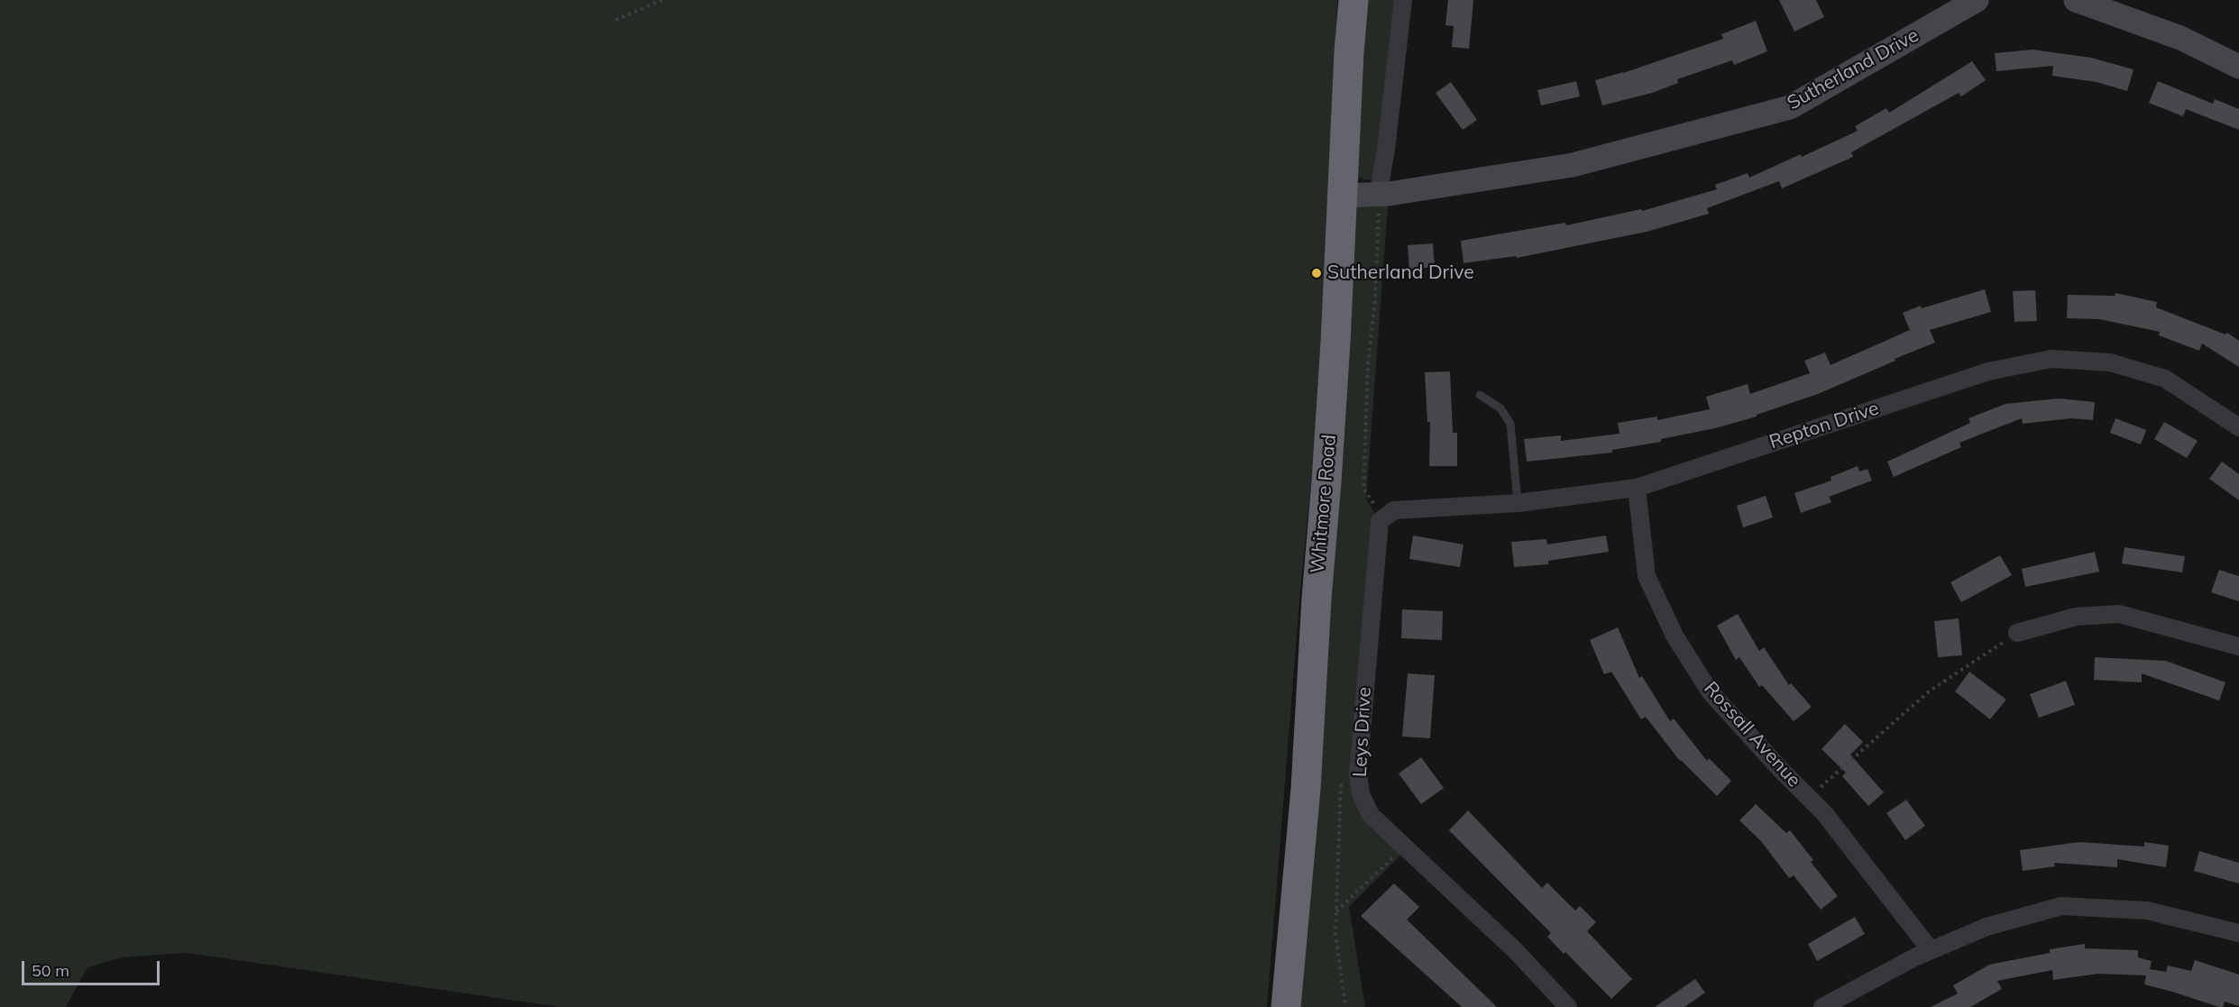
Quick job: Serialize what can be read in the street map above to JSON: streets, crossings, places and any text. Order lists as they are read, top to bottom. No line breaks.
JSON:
{"streets":{"highway":["Whitmore Road"],"street":["Sutherland Drive","Repton Drive","Leys Drive","Rossall Avenue"]},"crossings":[["Sutherland Drive","Whitmore Road"],["Repton Drive","Leys Drive"],["Repton Drive","Rossall Avenue"]],"places":["Sutherland Drive"],"scale_bar":"50 m"}
